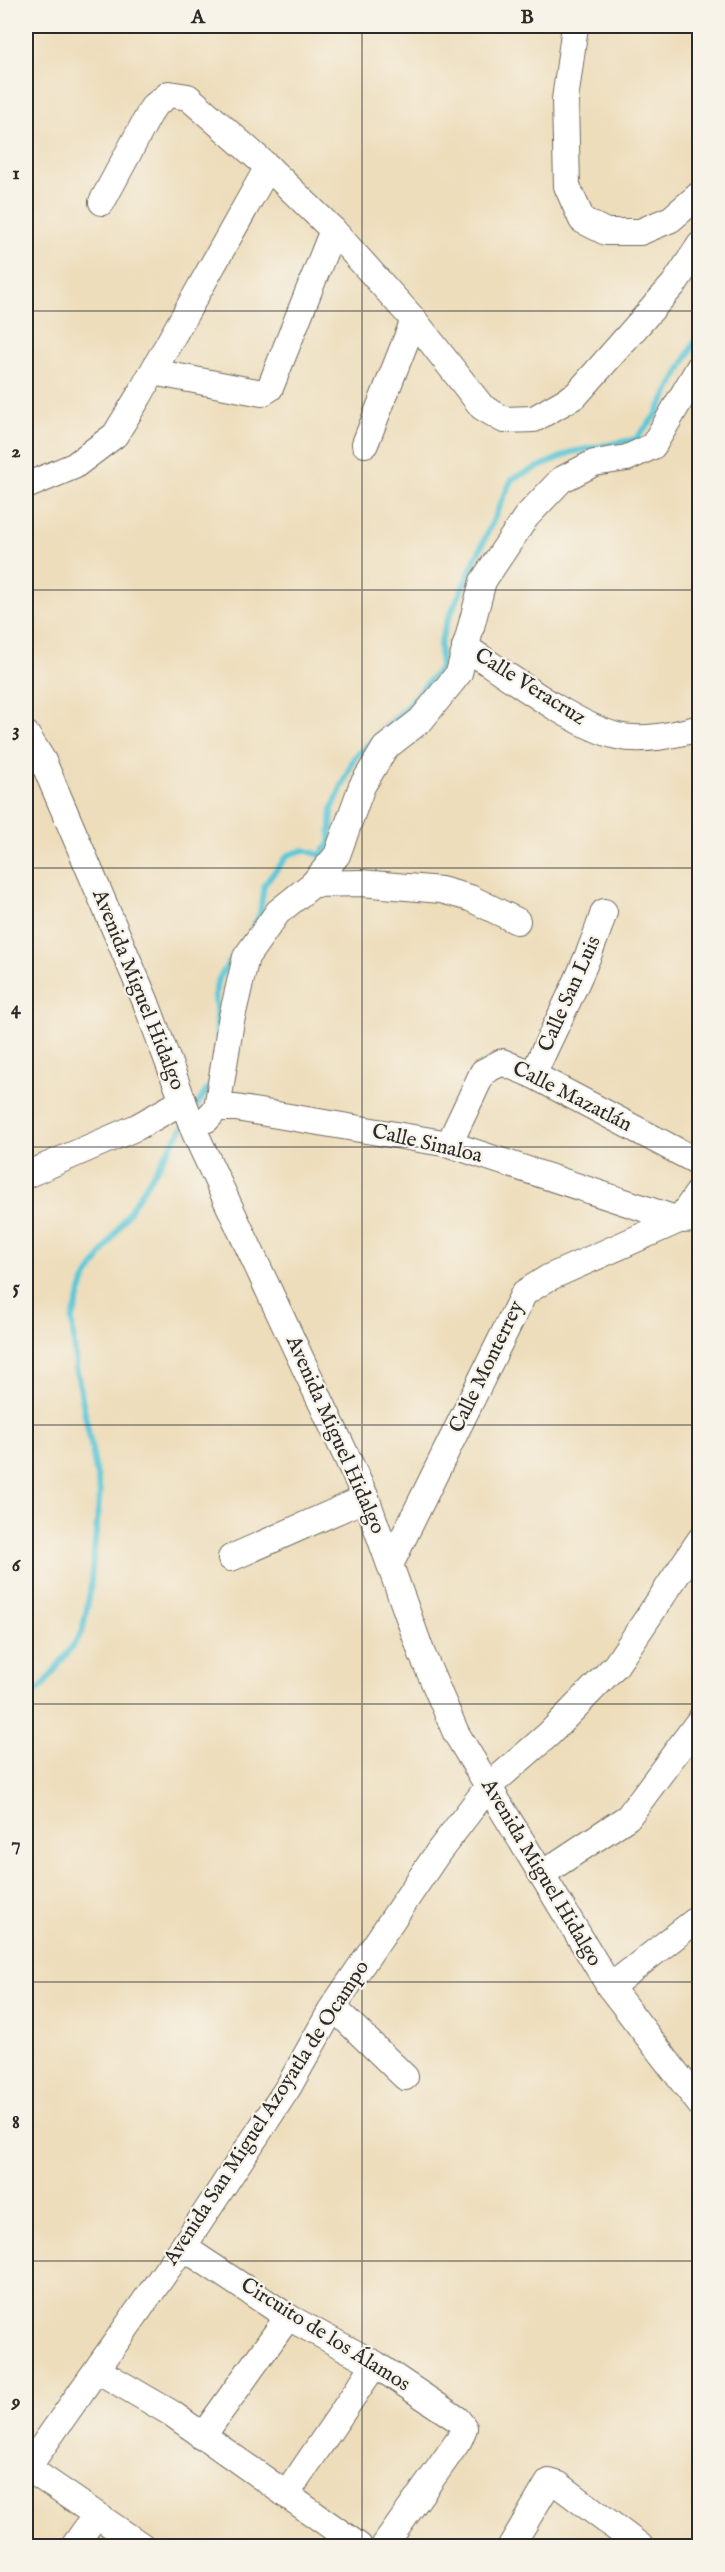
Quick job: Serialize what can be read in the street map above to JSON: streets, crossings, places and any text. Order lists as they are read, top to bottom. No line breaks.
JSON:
{"streets":{"street":["Calle Veracruz","Avenida Miguel Hidalgo","Calle San Luis","Calle Mazatlán","Calle Sinaloa","Calle Monterrey","Avenida San Miguel Azoyatla de Ocampo","Circuito de los Álamos"]},"crossings":[["Avenida Miguel Hidalgo","Calle Monterrey"],["Avenida Miguel Hidalgo","Avenida San Miguel Azoyatla de Ocampo"],["Calle San Luis","Calle Mazatlán"],["Calle Mazatlán","Calle Sinaloa"],["Calle Sinaloa","Calle Monterrey"],["Avenida San Miguel Azoyatla de Ocampo","Circuito de los Álamos"]],"grid":{"columns":["A","B"],"rows":["1","2","3","4","5","6","7","8","9"]}}
